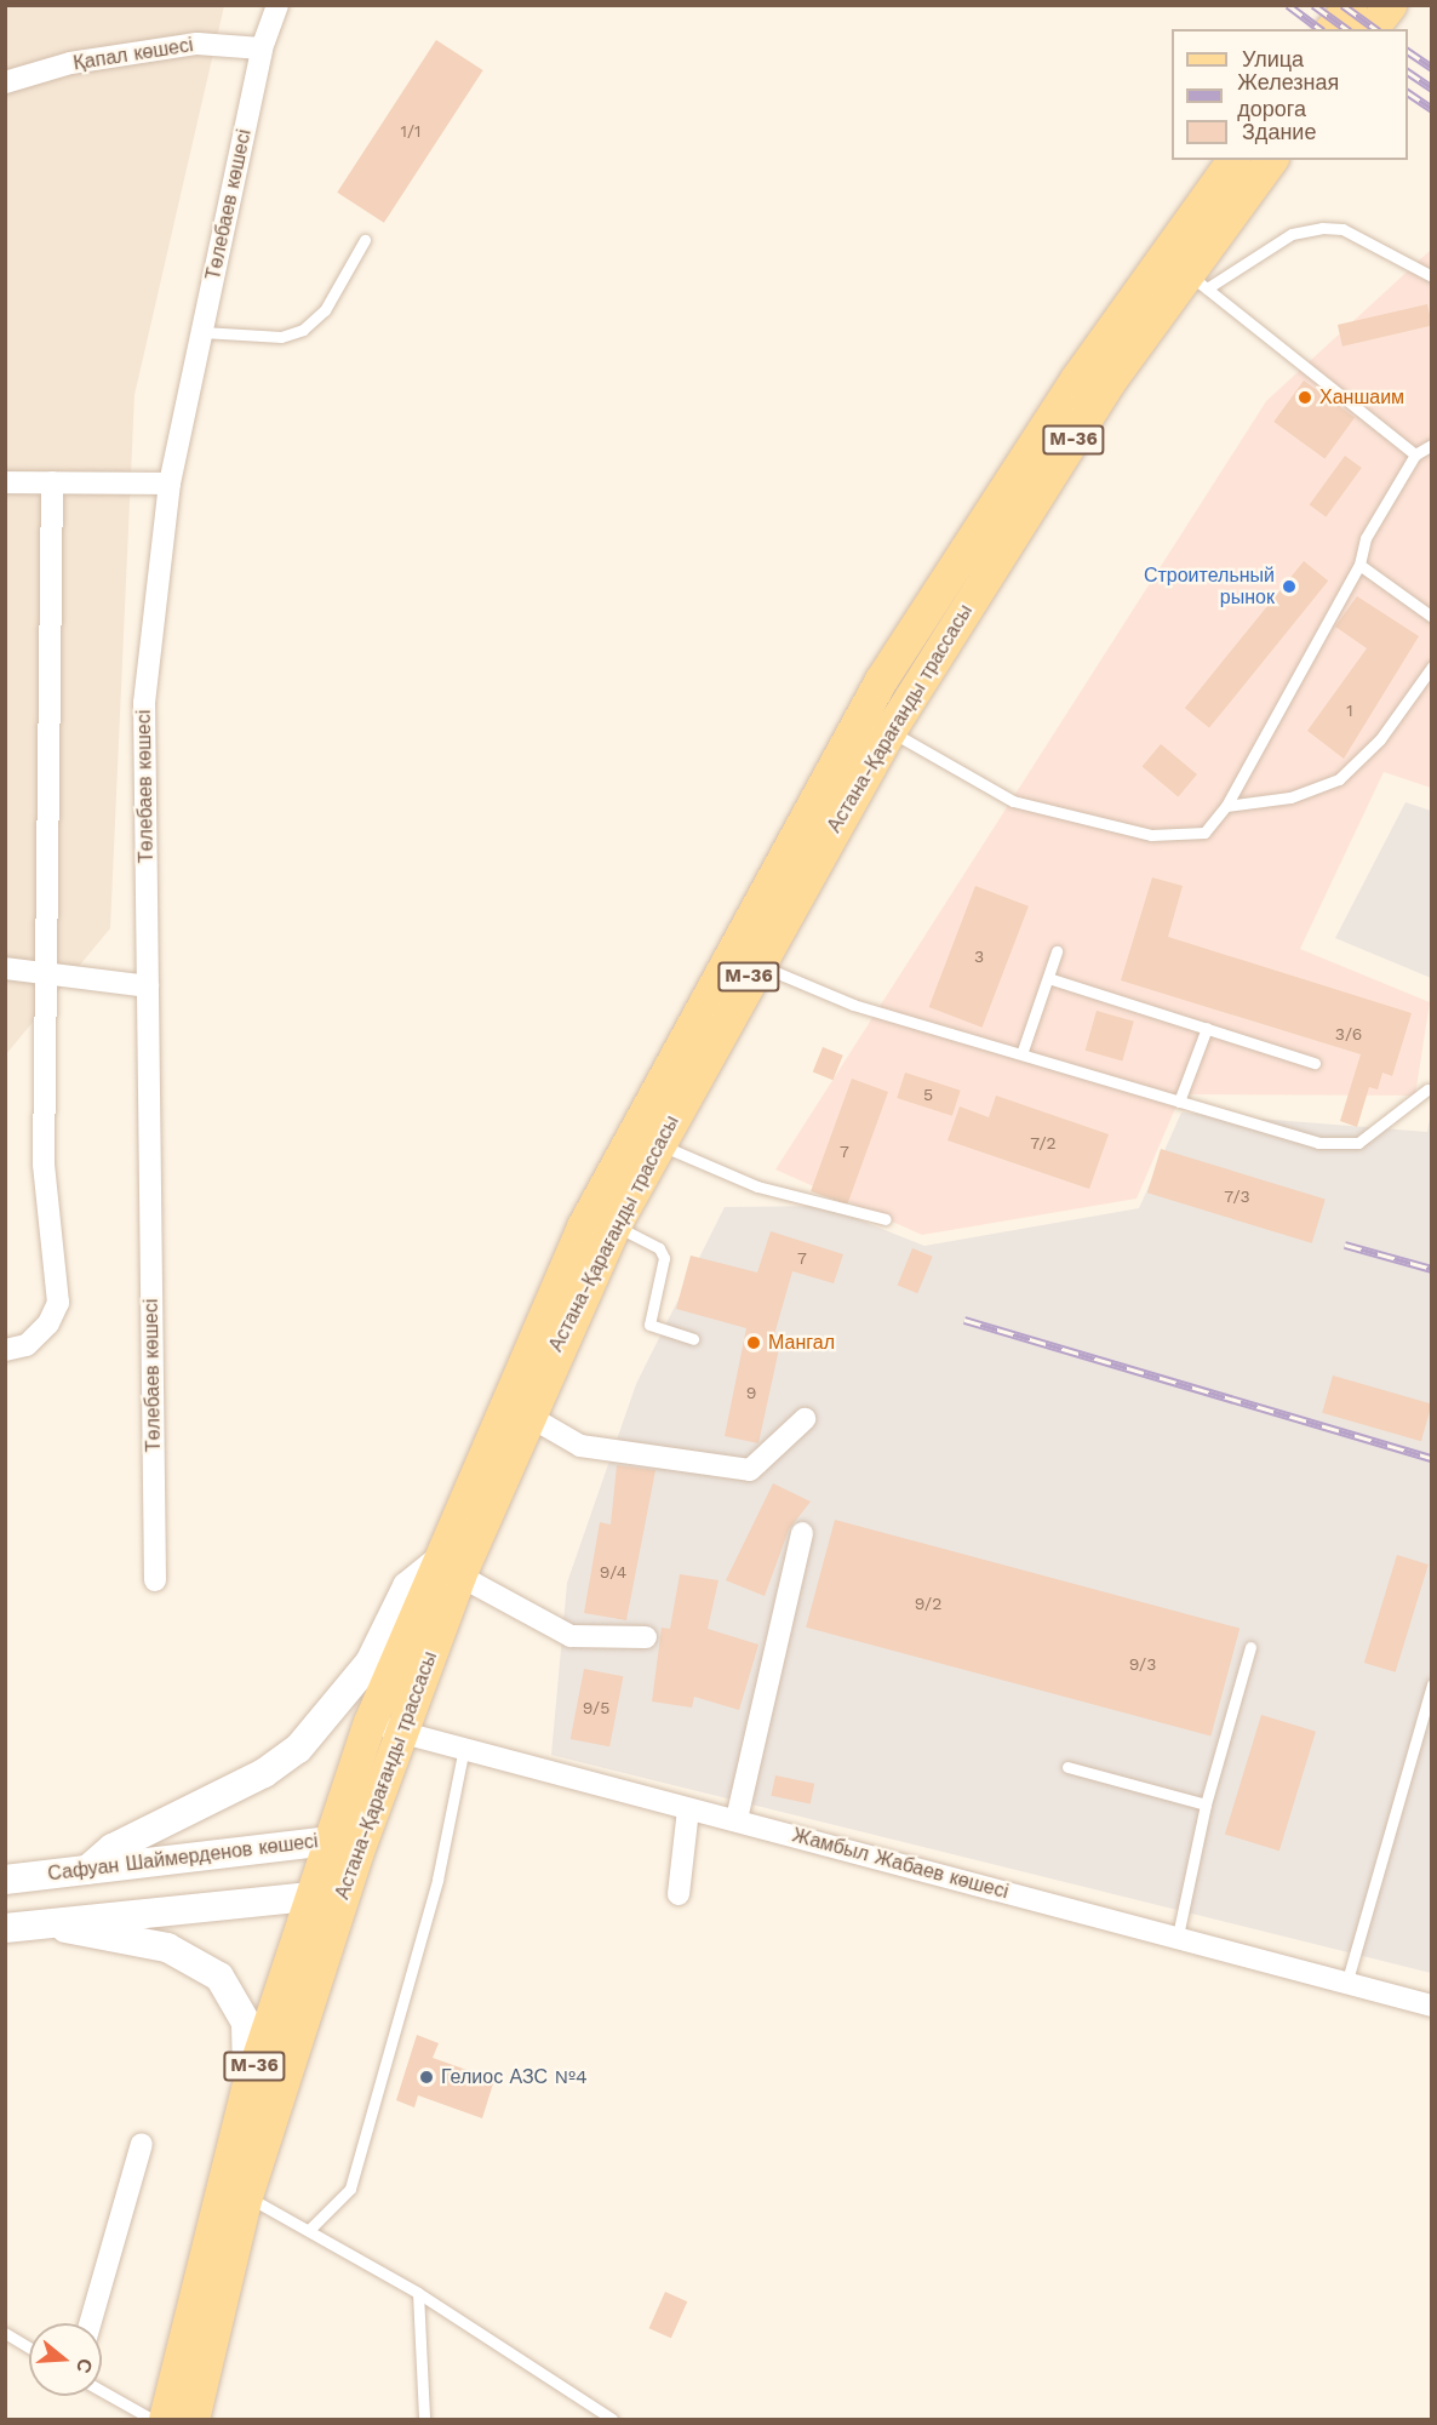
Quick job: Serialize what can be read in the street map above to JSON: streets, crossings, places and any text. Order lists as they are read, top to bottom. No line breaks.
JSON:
{"streets":{"main road":["M-36","Астана-Қарағанды трассасы","Сафуан Шаймерденов көшесі"],"street":["Қапал көшесі","Төлебаев көшесі","Жамбыл Жабаев көшесі"]},"crossings":[["Қапал көшесі","Төлебаев көшесі"],["Астана-Қарағанды трассасы","Сафуан Шаймерденов көшесі"],["Астана-Қарағанды трассасы","Жамбыл Жабаев көшесі"]],"places":["Ханшаим","Строительный рынок","Мангал","Гелиос АЗС №4"],"house_numbers":["1/1","1","3","3/6","5","7/2","7","7/3","7","9","9/4","9/2","9/3","9/5"],"legend":["Улица","Железная дорога","Здание"],"north":"right"}
